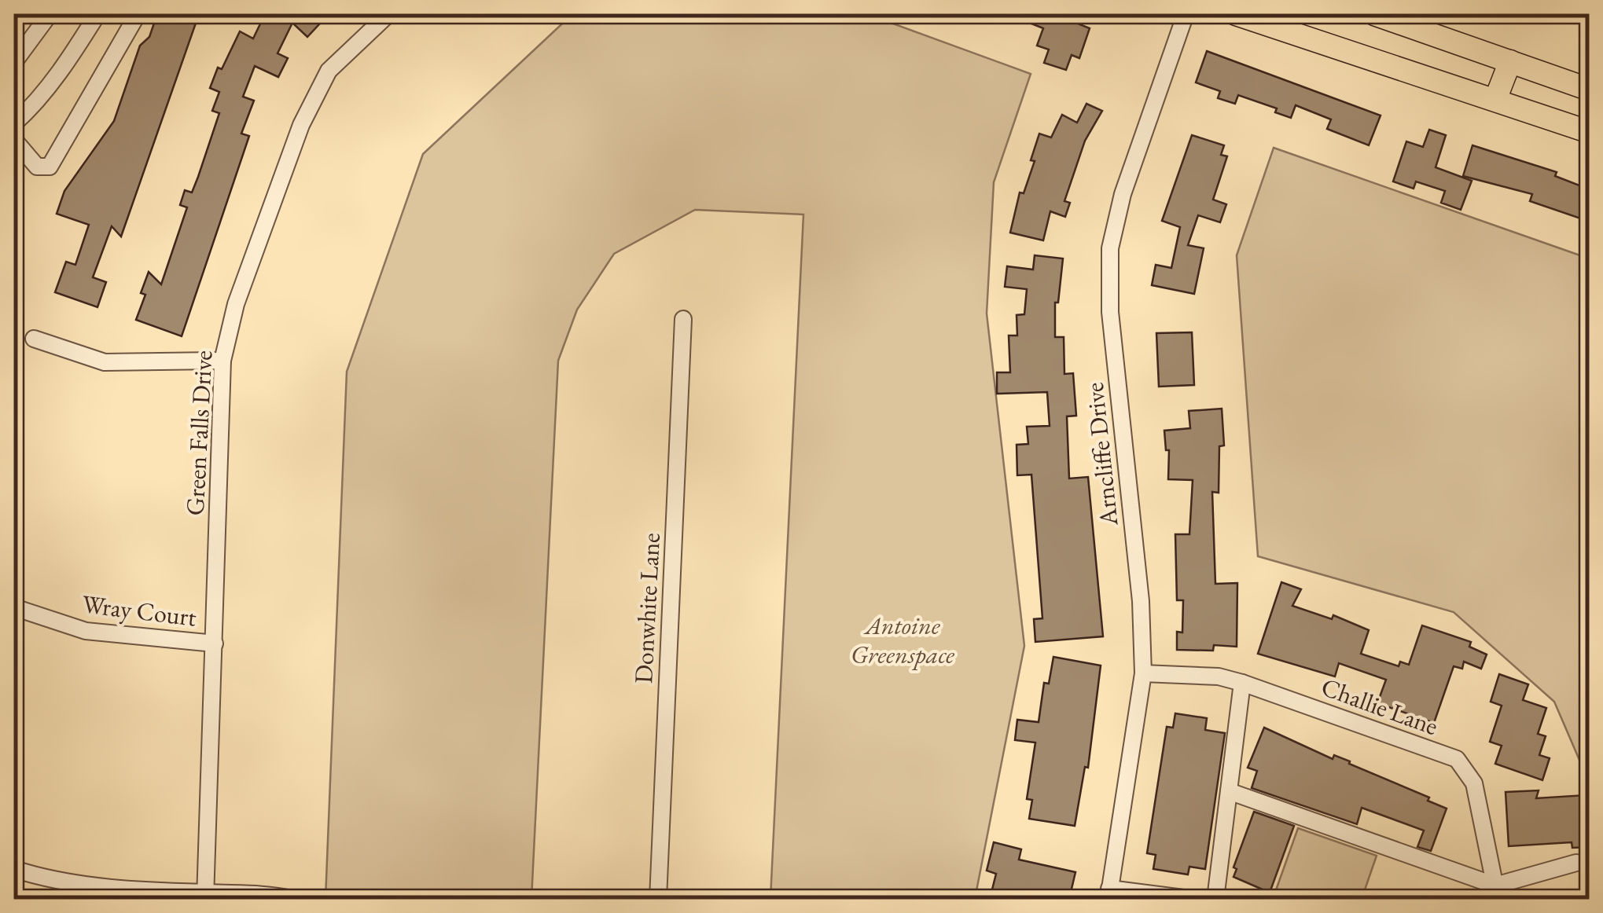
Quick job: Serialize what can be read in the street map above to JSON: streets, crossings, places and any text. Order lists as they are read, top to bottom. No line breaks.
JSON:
{"streets":{"street":["Green Falls Drive","Arncliffe Drive","Donwhite Lane","Wray Court","Challie Lane"]},"crossings":[["Green Falls Drive","Wray Court"],["Arncliffe Drive","Challie Lane"]],"parks":["Antoine Greenspace"]}
